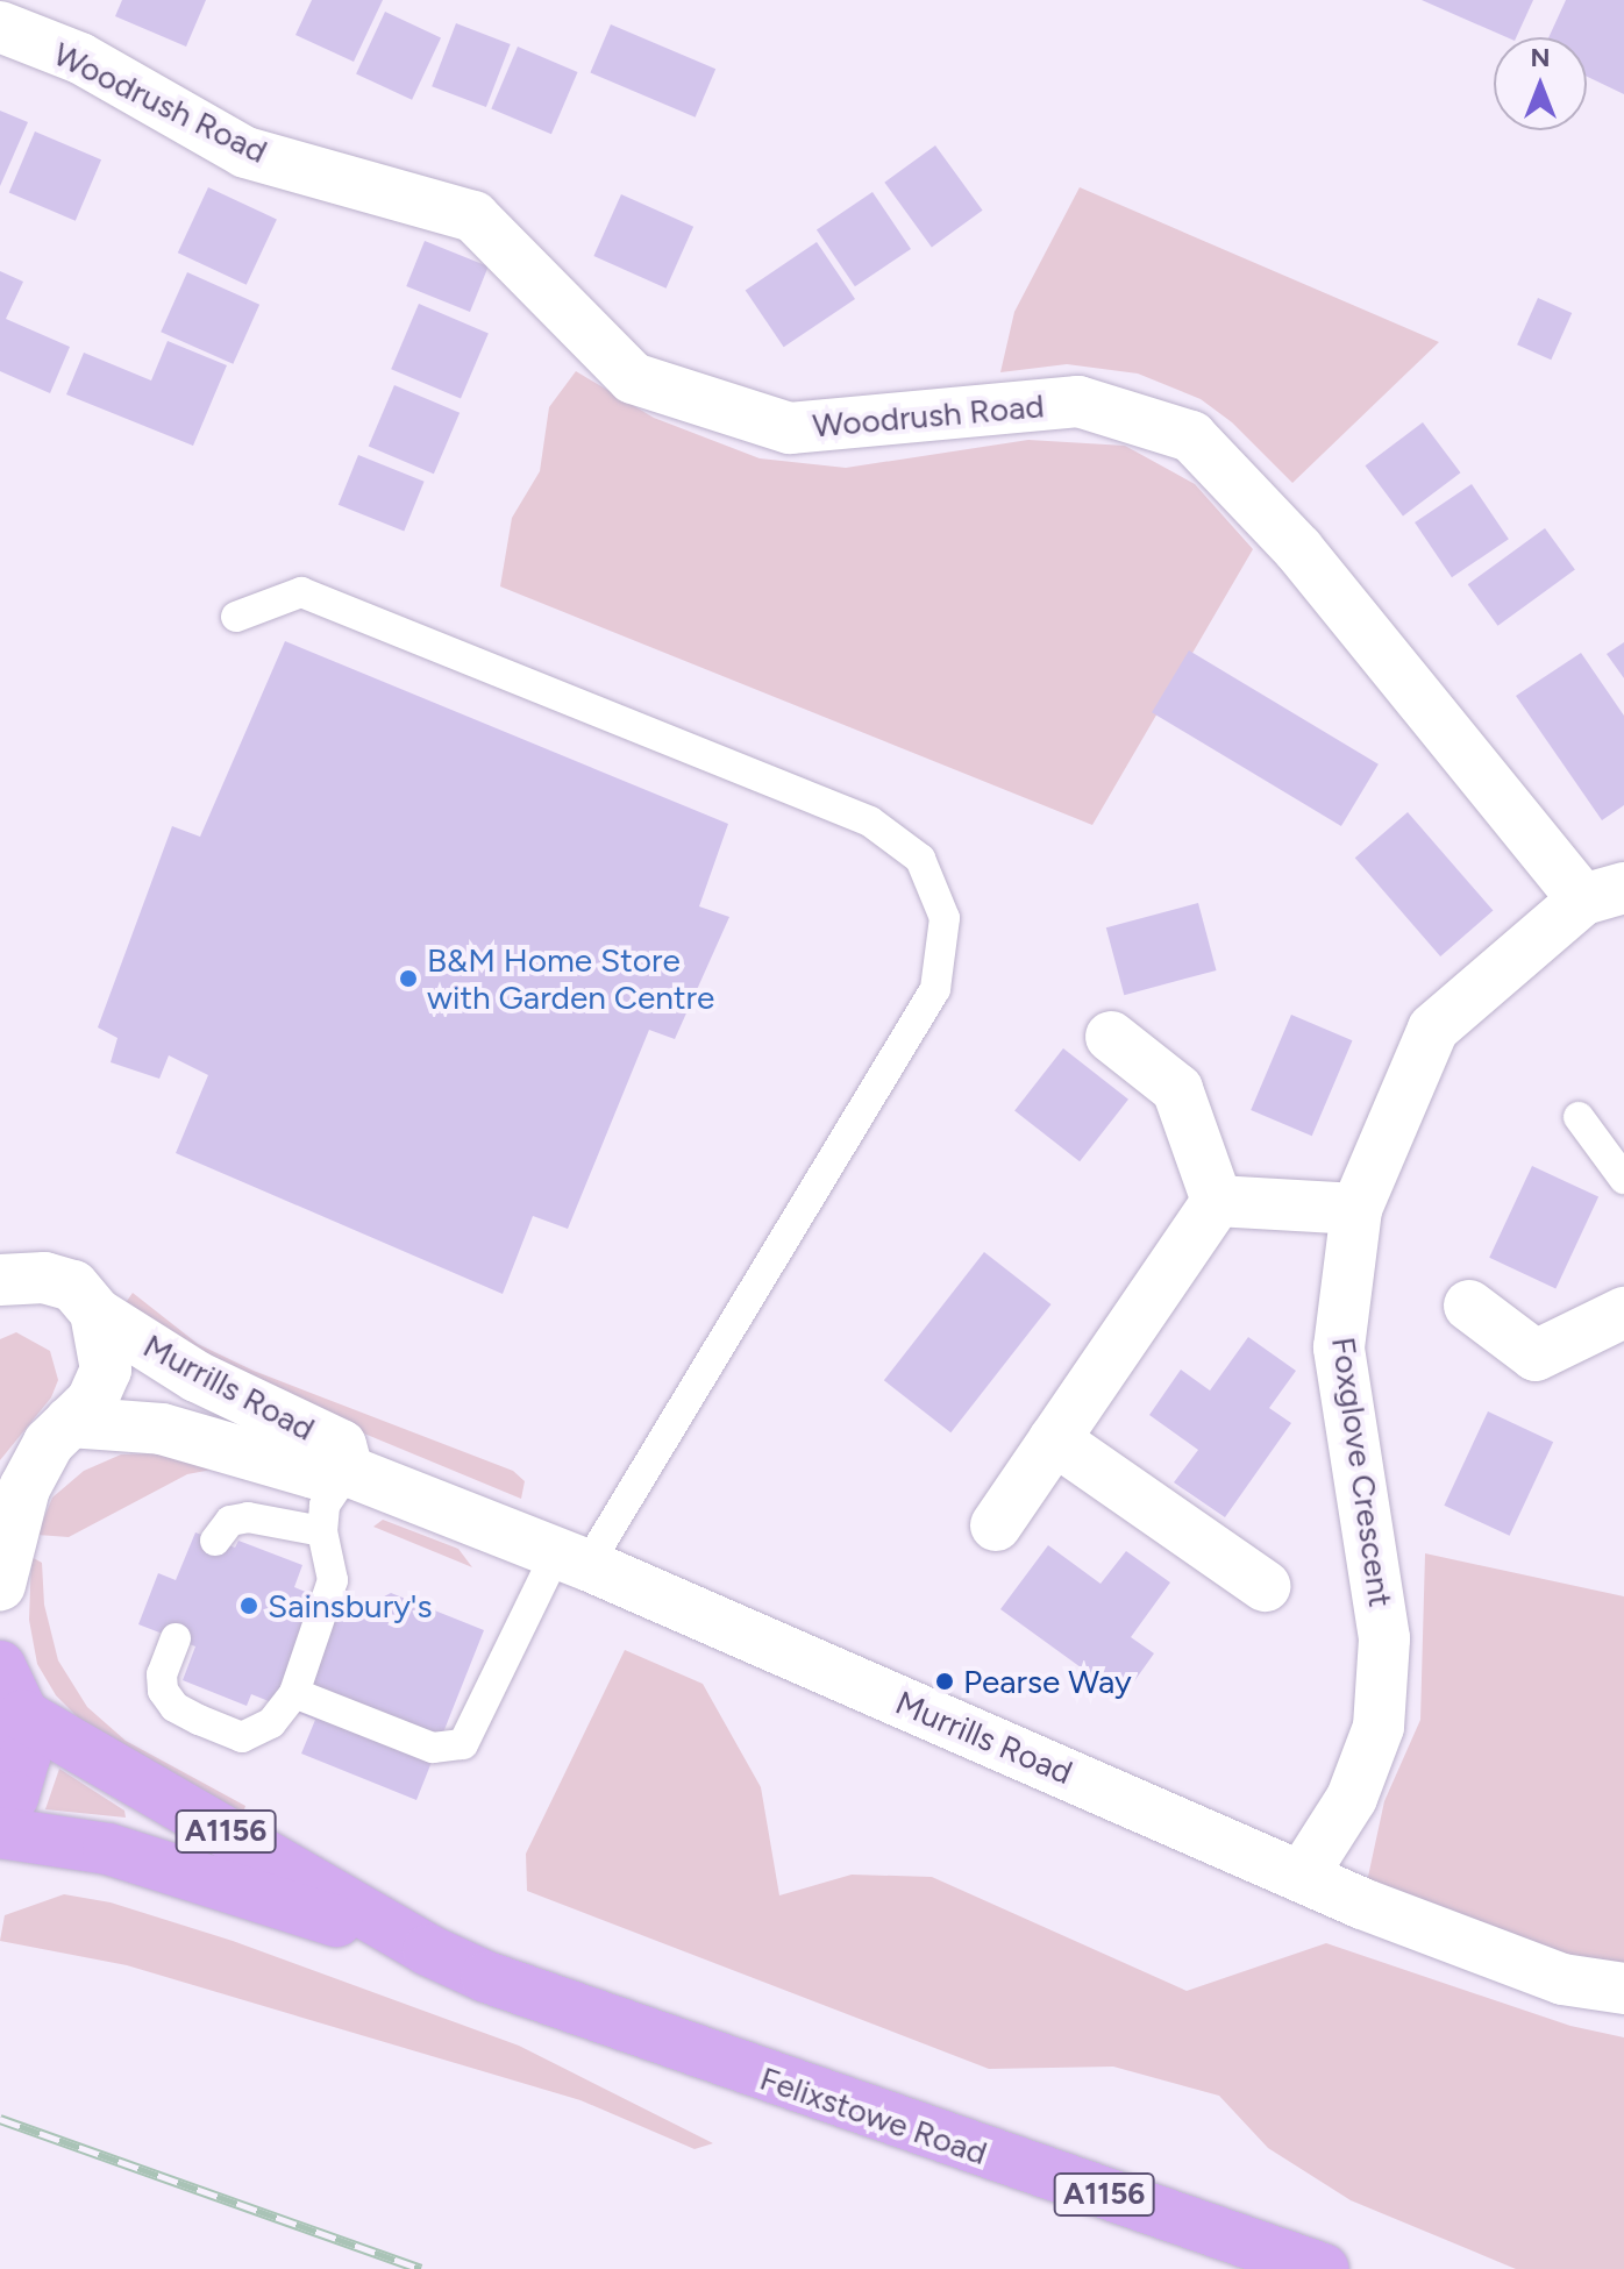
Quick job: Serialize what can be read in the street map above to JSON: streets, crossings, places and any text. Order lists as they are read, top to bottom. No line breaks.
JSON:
{"streets":{"main road":["A1156","Felixstowe Road"],"street":["Woodrush Road","Murrills Road","Foxglove Crescent"]},"crossings":[["Woodrush Road","Foxglove Crescent"],["Murrills Road","Foxglove Crescent"]],"places":["B&M Home Store with Garden Centre","Sainsbury's","Pearse Way"],"north":"top"}
